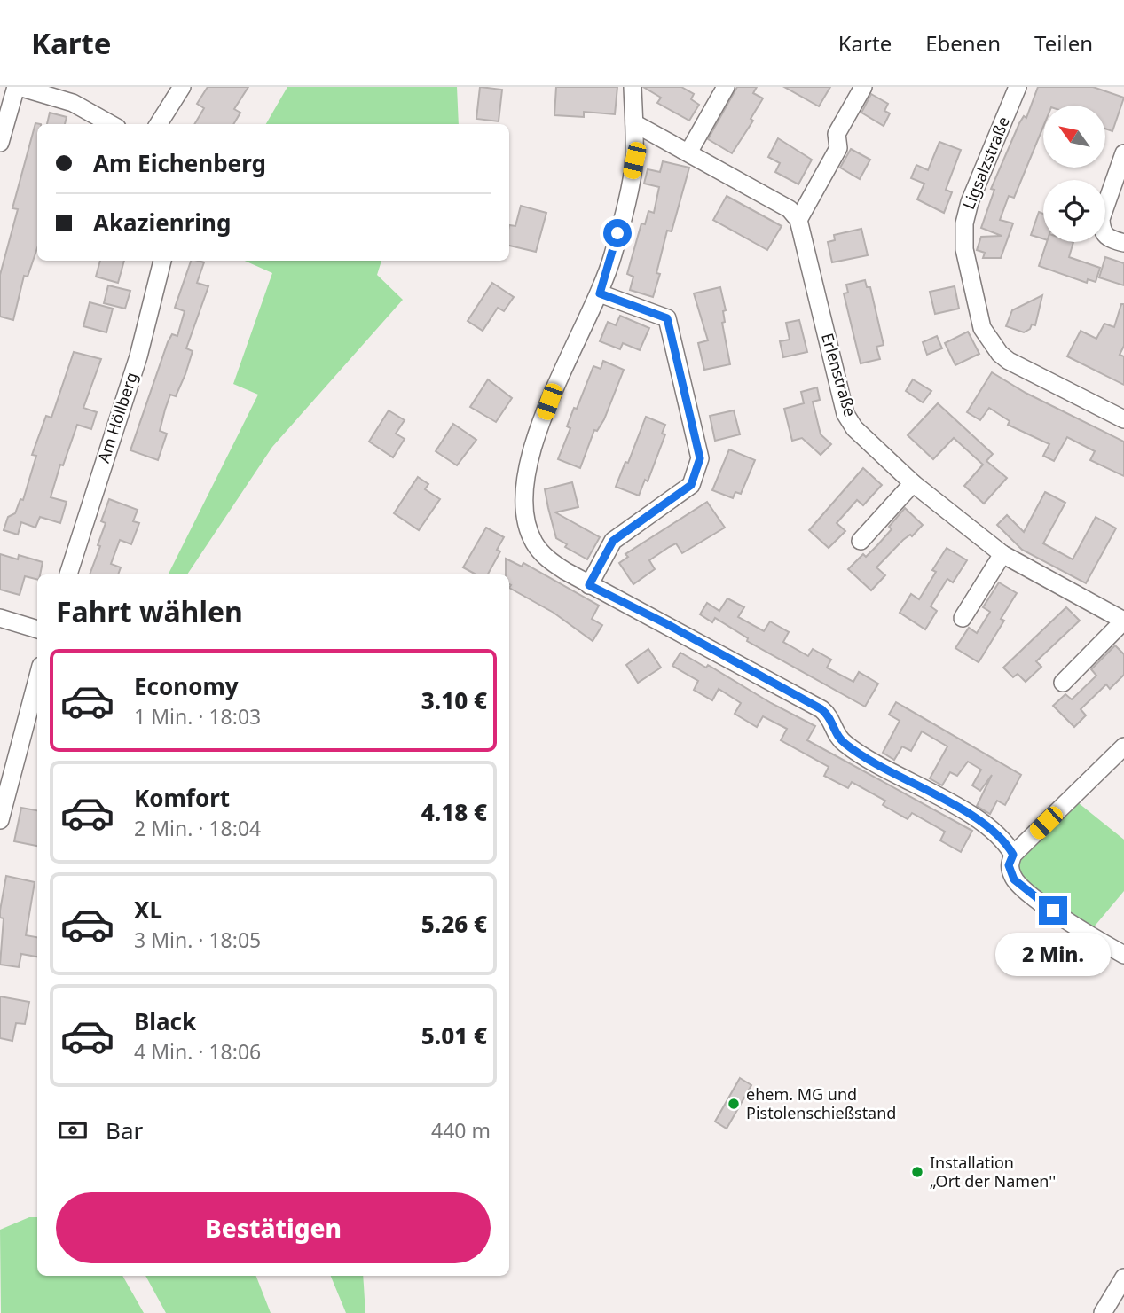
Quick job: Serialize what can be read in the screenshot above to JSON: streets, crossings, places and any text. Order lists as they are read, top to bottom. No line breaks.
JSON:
{"streets":{"street":["Ligsalzstraße","Erlenstraße","Am Höllberg"]},"places":["ehem. MG und Pistolenschießstand","Installation „Ort der Namen''"],"north":"top left","page":{"header":"Karte","nav":["Karte","Ebenen","Teilen"],"banner":["Am Eichenberg","Akazienring"],"heading":"Fahrt wählen","list":[{"name":"Economy","note":"1 Min. · 18:03","value":"3.10 €"},{"name":"Komfort","note":"2 Min. · 18:04","value":"4.18 €"},{"name":"XL","note":"3 Min. · 18:05","value":"5.26 €"},{"name":"Black","note":"4 Min. · 18:06","value":"5.01 €"}],"bubble":"2 Min.","pay":["Bar","440 m"],"buttons":"Bestätigen"}}
